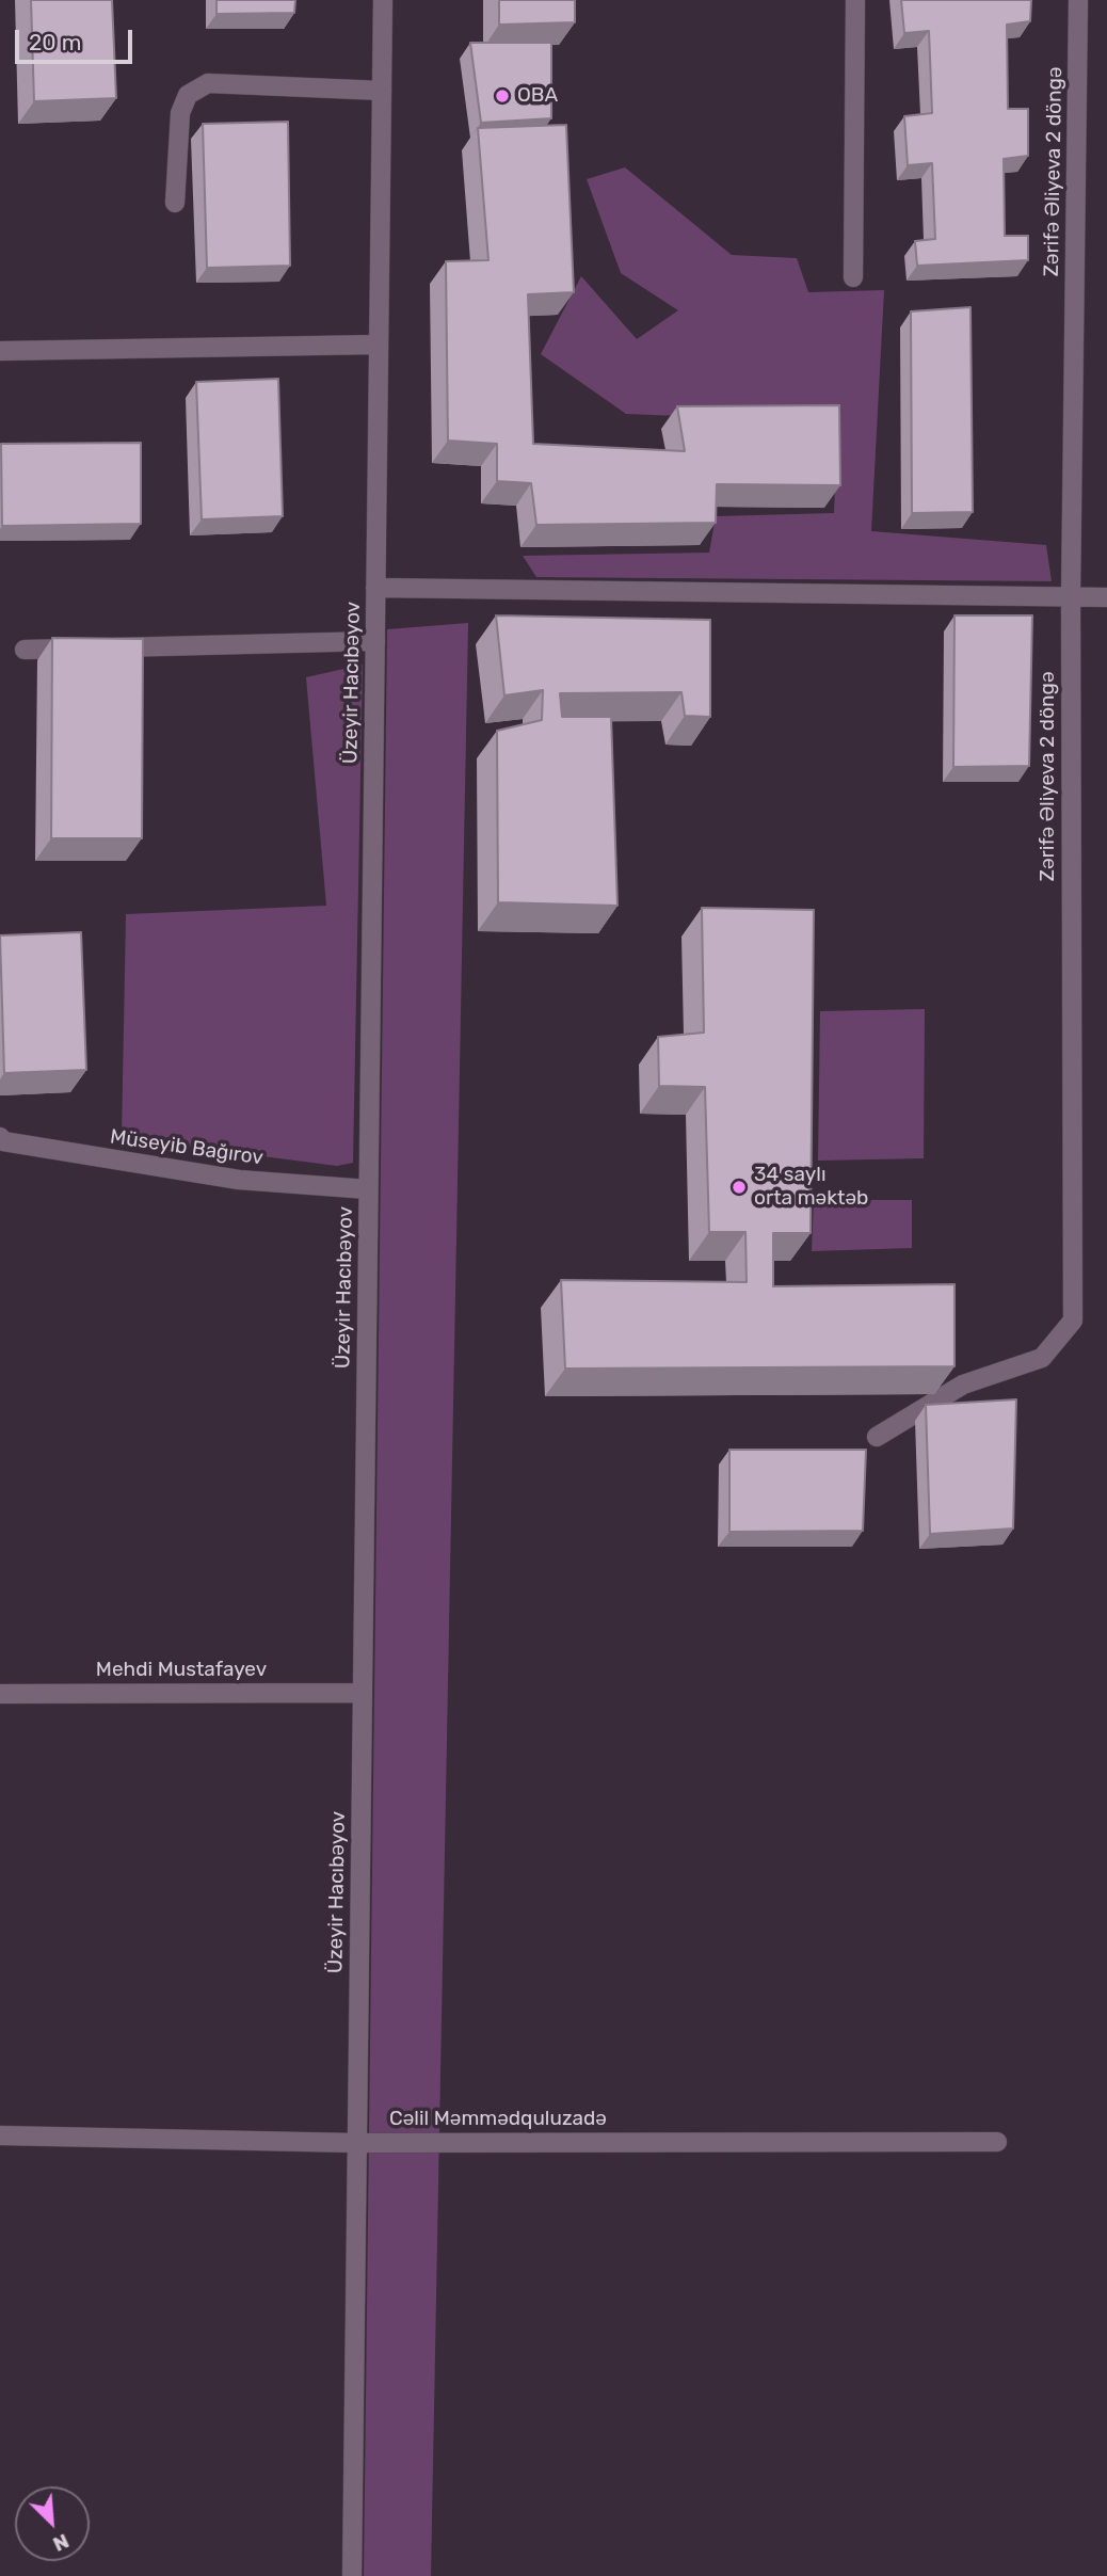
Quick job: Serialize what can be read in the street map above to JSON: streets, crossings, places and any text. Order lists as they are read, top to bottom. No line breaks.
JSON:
{"streets":{"street":["Zərifə Əliyeva 2 döngə","Üzeyir Hacıbəyov","Müseyib Bağırov","Mehdi Mustafayev","Cəlil Məmmədquluzadə"]},"crossings":[["Üzeyir Hacıbəyov","Müseyib Bağırov"],["Üzeyir Hacıbəyov","Mehdi Mustafayev"],["Üzeyir Hacıbəyov","Cəlil Məmmədquluzadə"]],"places":["OBA","34 saylı orta məktəb"],"scale_bar":"20 m","north":"bottom right"}
